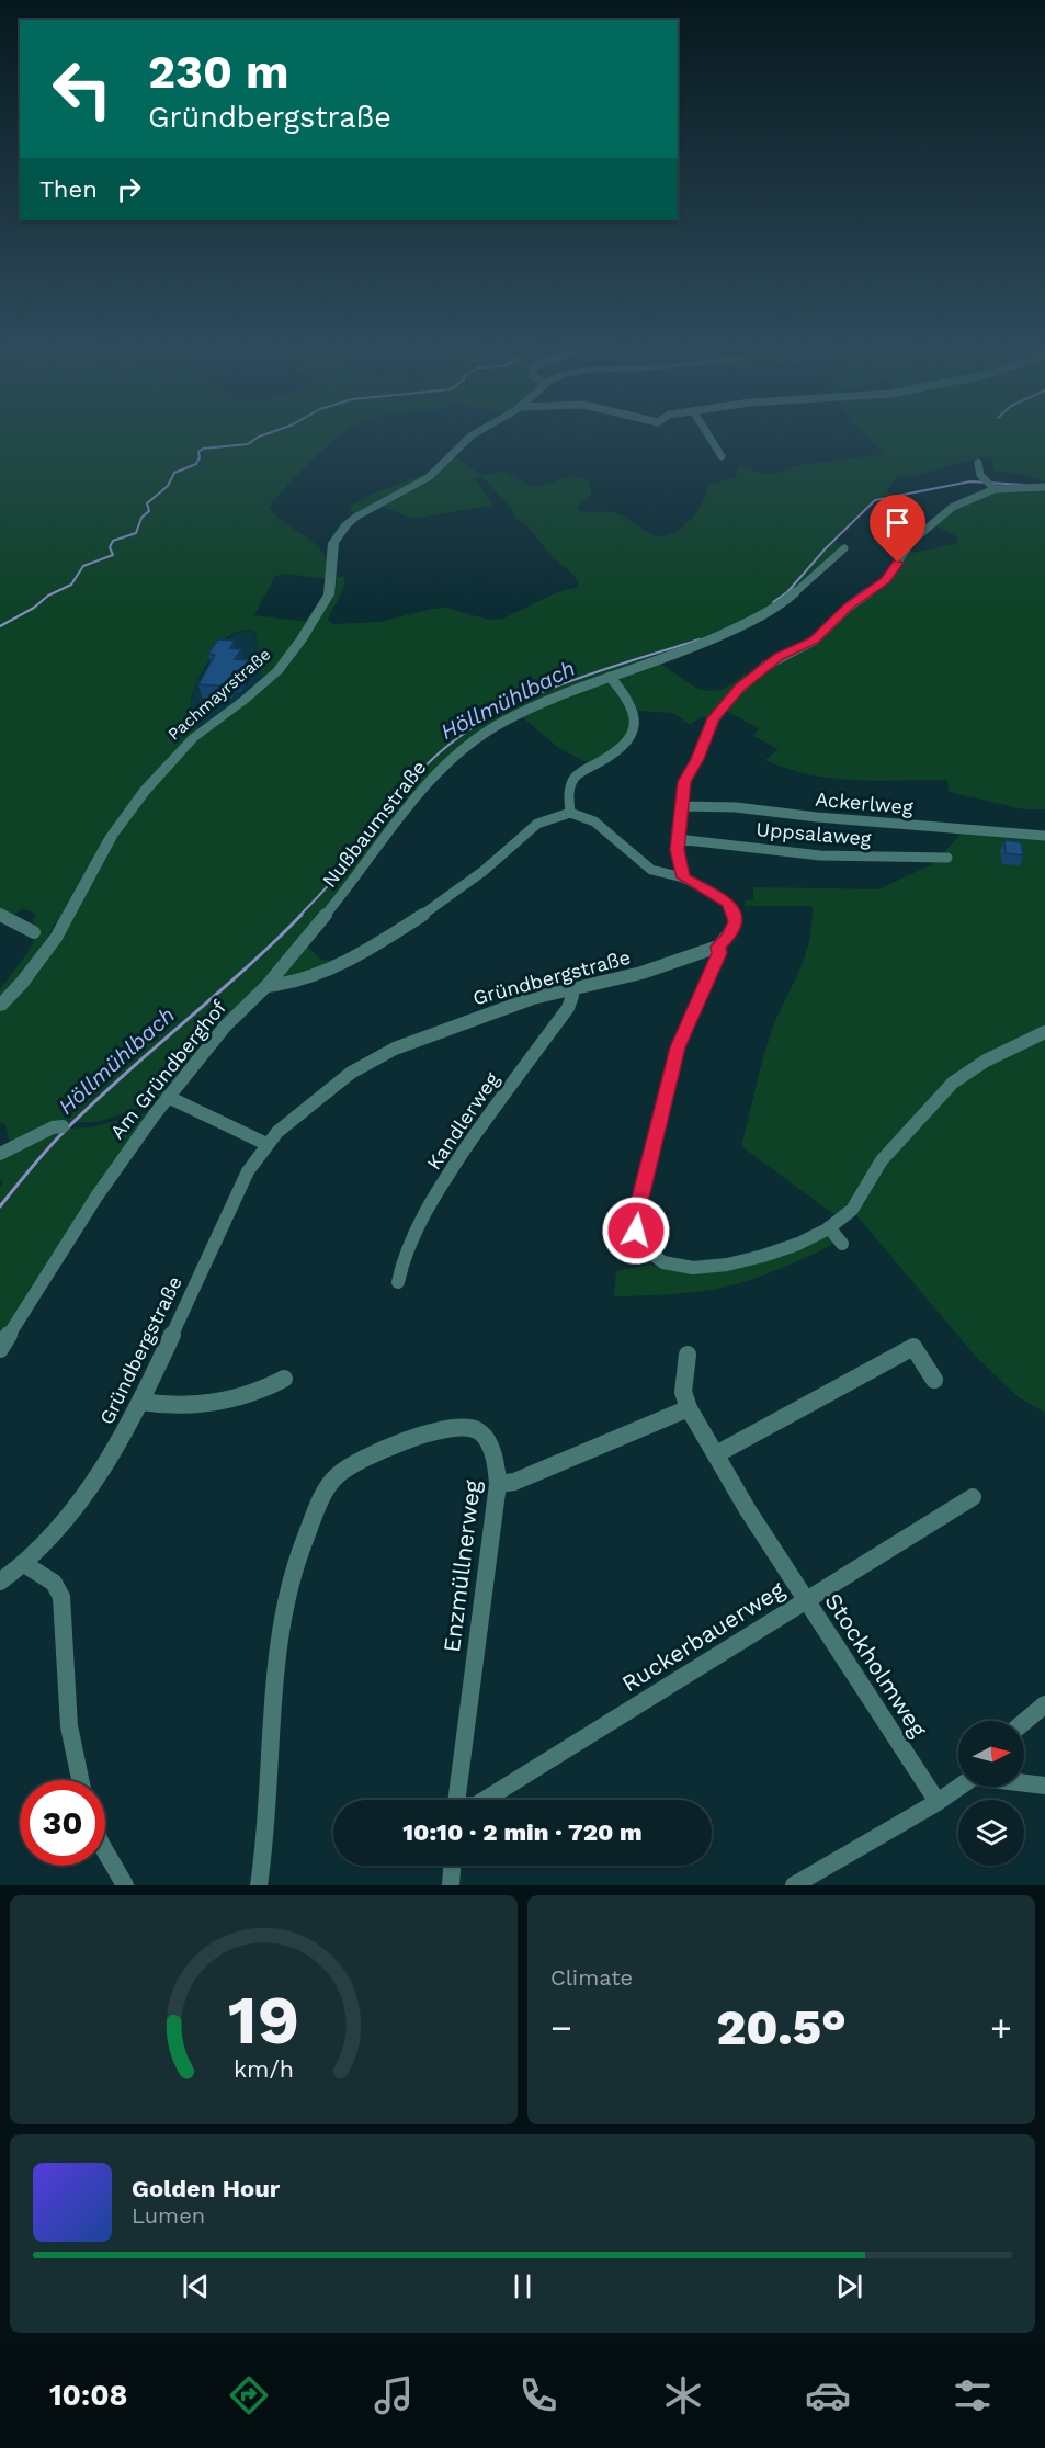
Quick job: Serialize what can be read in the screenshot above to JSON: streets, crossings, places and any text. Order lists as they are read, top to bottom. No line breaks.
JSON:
{"streets":{"street":["Pachmayrstraße","Ackerlweg","Nußbaumstraße","Uppsalaweg","Gründbergstraße","Am Gründberghof","Kandlerweg","Enzmüllnerweg","Ruckerbauerweg","Stockholmweg"]},"crossings":[["Nußbaumstraße","Am Gründberghof"],["Gründbergstraße","Kandlerweg"],["Ruckerbauerweg","Stockholmweg"]],"water":["Höllmühlbach"],"north":"right","page":{"turn":["230 m","Gründbergstraße"],"then":"Then","limit":"30","trip":"10:10 · 2 min · 720 m","tile":"Climate","heat":["−","20.5°","+"],"song":["Golden Hour","Lumen"],"tabs":"10:08","gauge":["19","km/h"]}}
